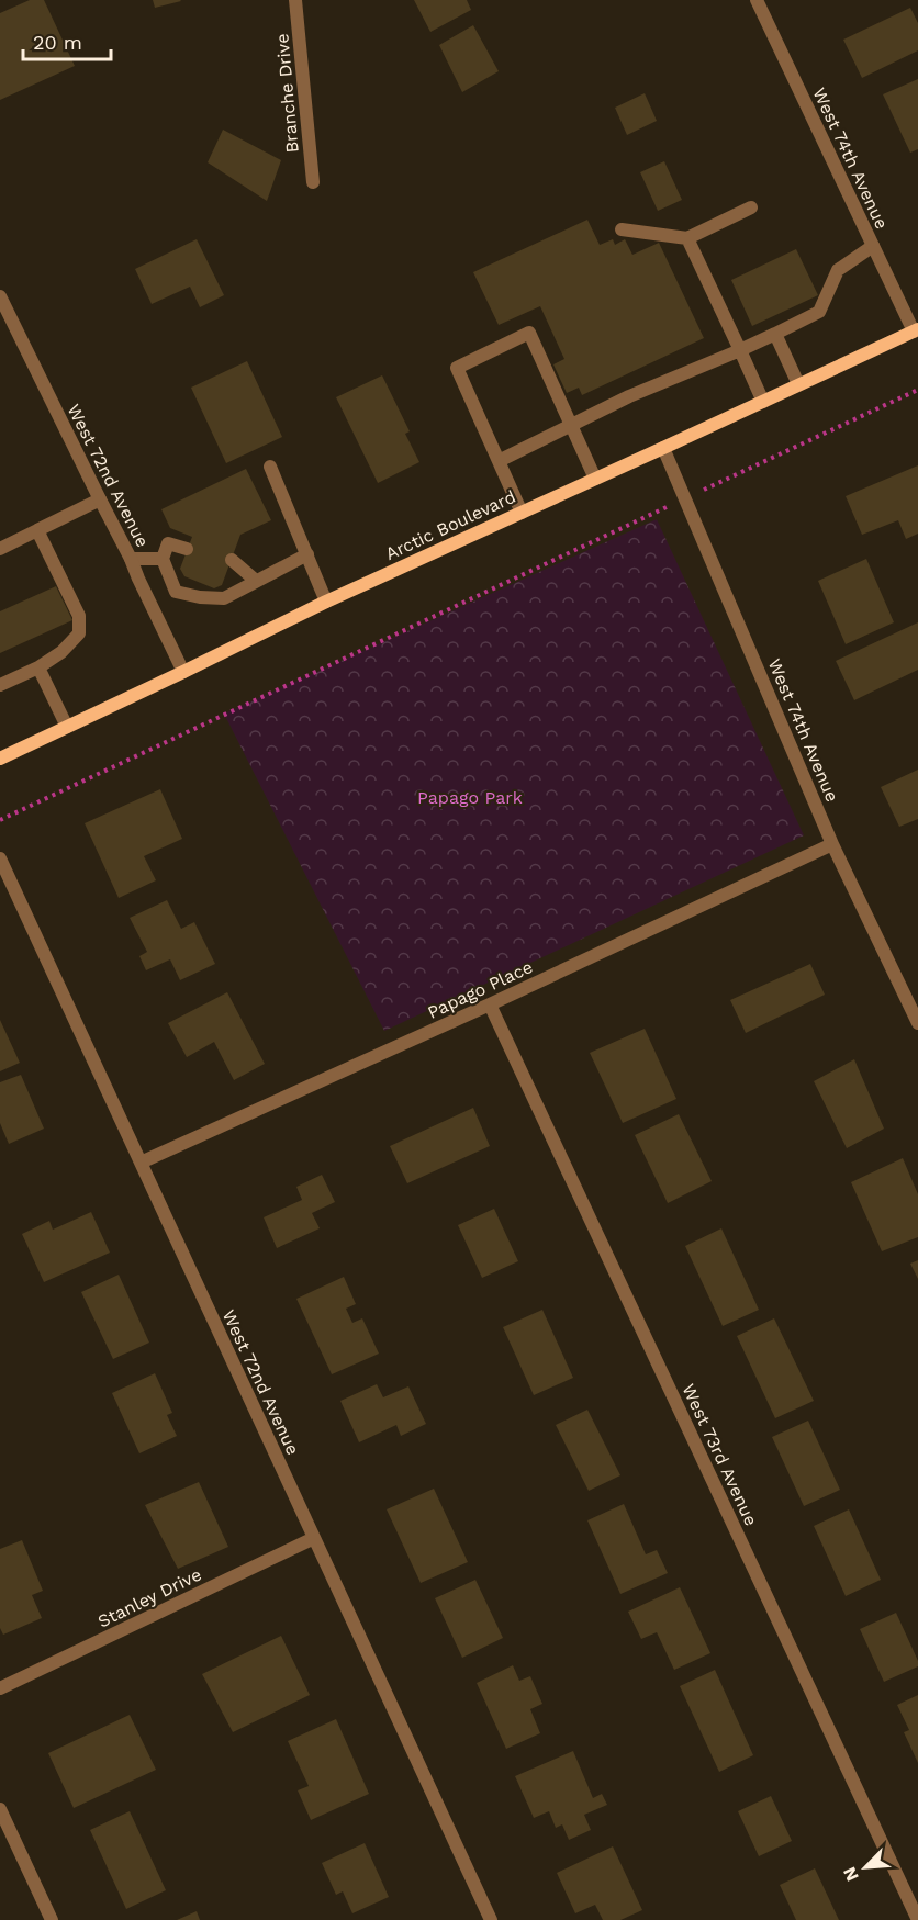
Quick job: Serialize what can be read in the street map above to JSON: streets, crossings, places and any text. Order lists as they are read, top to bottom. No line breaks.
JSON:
{"streets":{"main road":["Arctic Boulevard"],"street":["Branche Drive","West 74th Avenue","West 72nd Avenue","Papago Place","West 73rd Avenue","Stanley Drive"]},"crossings":[["West 74th Avenue","Arctic Boulevard"],["West 74th Avenue","Papago Place"],["West 72nd Avenue","Arctic Boulevard"],["West 72nd Avenue","Papago Place"],["West 72nd Avenue","Stanley Drive"],["Papago Place","West 73rd Avenue"]],"parks":["Papago Park"],"scale_bar":"20 m","north":"bottom left"}
